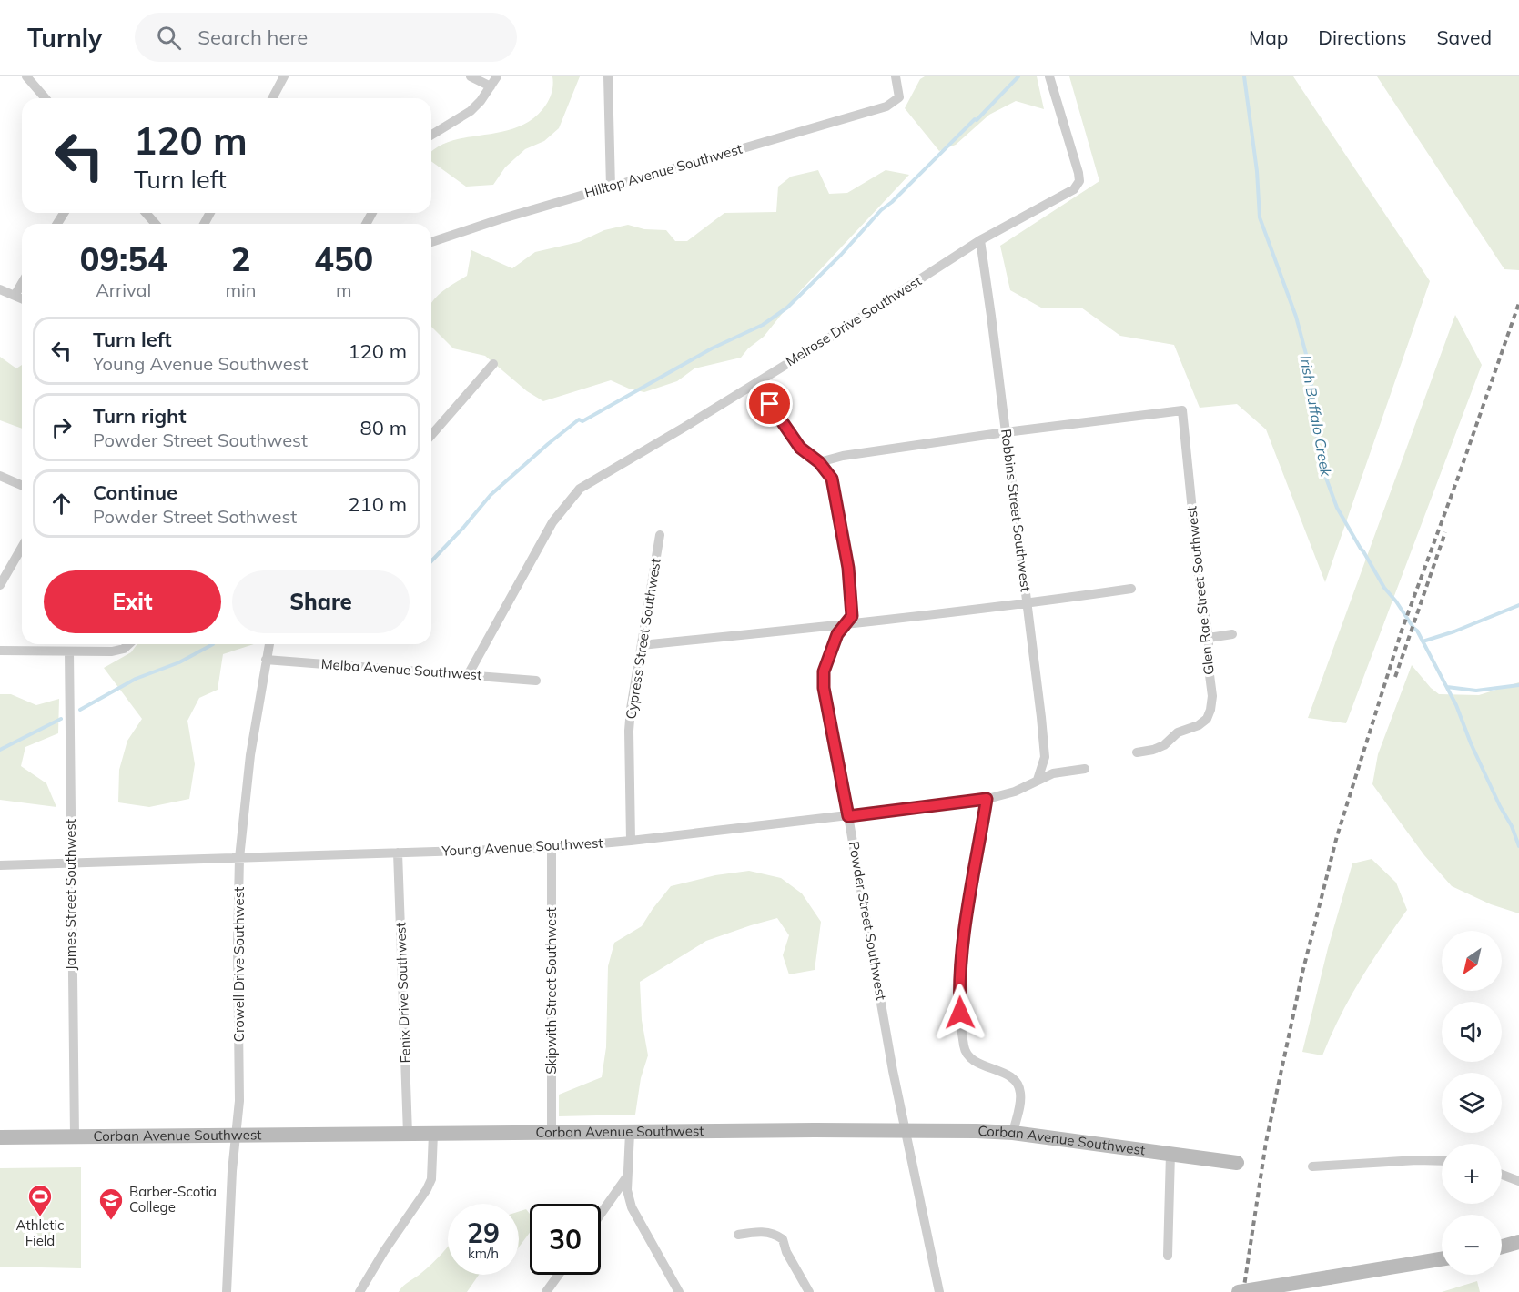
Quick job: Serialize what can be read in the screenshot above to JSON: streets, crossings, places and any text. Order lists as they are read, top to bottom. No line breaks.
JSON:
{"streets":{"street":["Hilltop Avenue Southwest","Melrose Drive Southwest","Robbins Street Southwest","Glen Rae Street Southwest","Cypress Street Southwest","Melba Avenue Southwest","Young Avenue Southwest","James Street Southwest","Powder Street Southwest","Crowell Drive Southwest","Skipwith Street Southwest","Fenix Drive Southwest","Corban Avenue Southwest"]},"crossings":[["Melrose Drive Southwest","Robbins Street Southwest"],["Melrose Drive Southwest","Melba Avenue Southwest"],["Melrose Drive Southwest","Powder Street Southwest"],["Robbins Street Southwest","Glen Rae Street Southwest"],["Robbins Street Southwest","Young Avenue Southwest"],["Cypress Street Southwest","Young Avenue Southwest"],["Melba Avenue Southwest","Crowell Drive Southwest"],["Young Avenue Southwest","James Street Southwest"],["Young Avenue Southwest","Powder Street Southwest"],["Young Avenue Southwest","Crowell Drive Southwest"],["Young Avenue Southwest","Skipwith Street Southwest"],["Young Avenue Southwest","Fenix Drive Southwest"],["James Street Southwest","Corban Avenue Southwest"],["Powder Street Southwest","Corban Avenue Southwest"],["Crowell Drive Southwest","Corban Avenue Southwest"],["Skipwith Street Southwest","Corban Avenue Southwest"],["Fenix Drive Southwest","Corban Avenue Southwest"]],"water":["Irish Buffalo Creek"],"places":{"sports":["Athletic Field"],"school or university":["Barber-Scotia College"]},"north":"bottom left","page":{"header":"Turnly","search":"Search here","nav":["Map","Directions","Saved"],"turn":["120 m","Turn left"],"eta":["09:54","Arrival","2","min","450","m"],"list":[{"name":"Turn left","note":"Young Avenue Southwest","value":"120 m"},{"name":"Turn right","note":"Powder Street Southwest","value":"80 m"},{"name":"Continue","note":"Powder Street Sothwest","value":"210 m"}],"buttons":["Exit","Share"],"map_buttons":["+","−"],"speed":"29 km/h","limit":"30"}}
